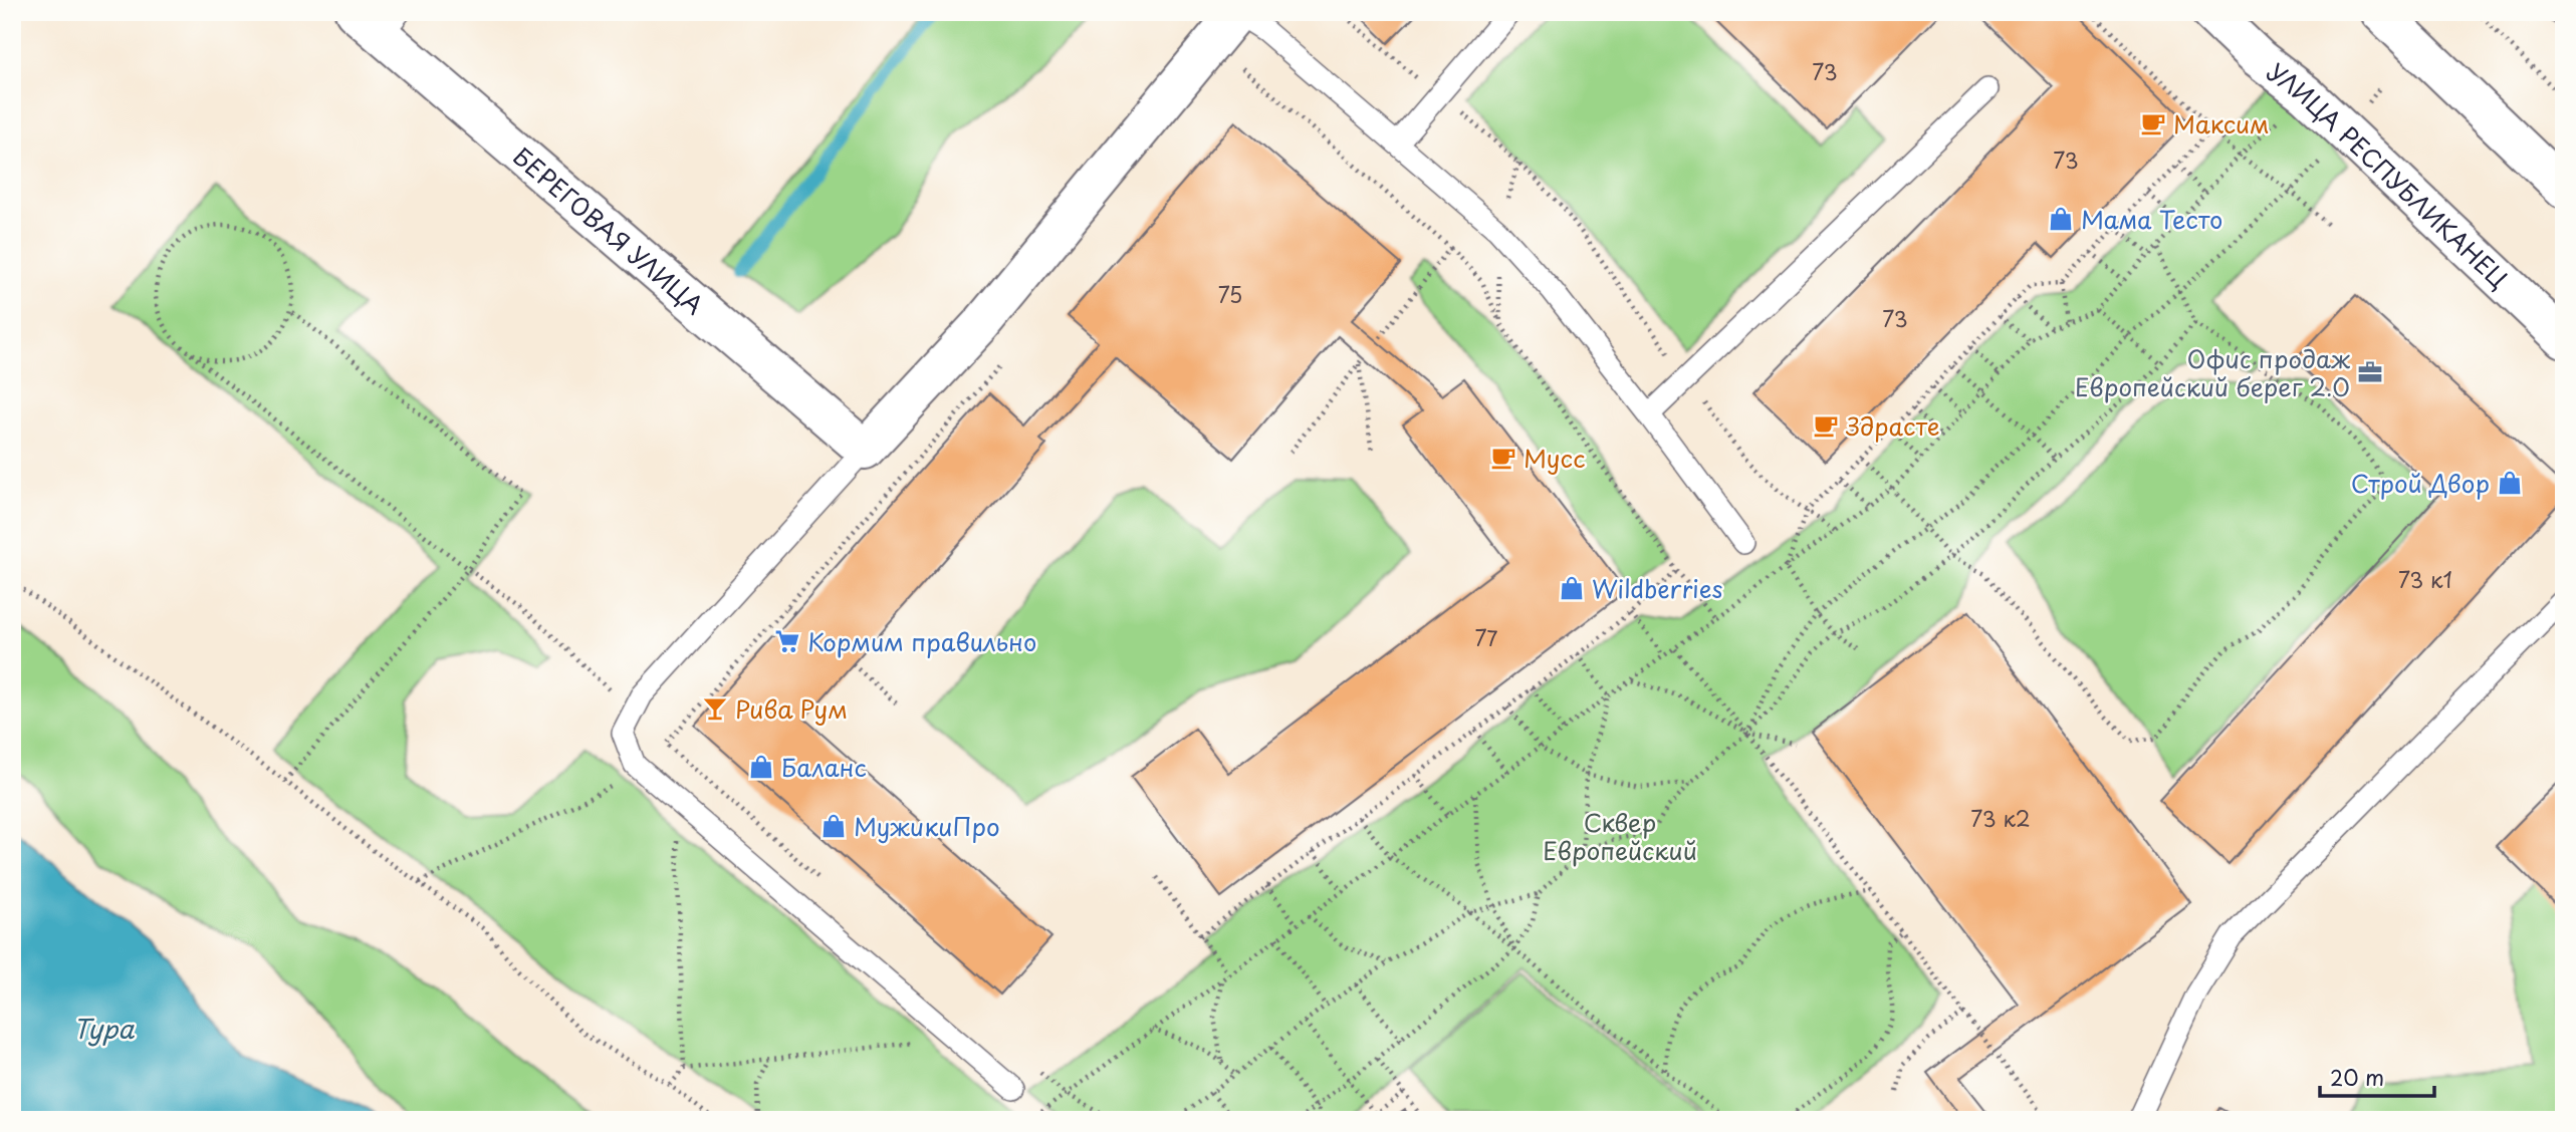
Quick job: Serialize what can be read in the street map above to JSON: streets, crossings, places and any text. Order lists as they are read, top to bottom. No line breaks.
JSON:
{"streets":{"street":["УЛИЦА РЕСПУБЛИКАНЕЦ","БЕРЕГОВАЯ УЛИЦА"]},"water":["Тура"],"parks":["Сквер Европейский"],"places":{"cafe":["Максим","Здрасте","Мусс"],"shop":["Мама Тесто","Строй Двор","Wildberries","Баланс","МужикиПро"],"office":["Офис продаж Европейский берег 2.0"],"supermarket":["Кормим правильно"],"bar":["Рива Рум"]},"house_numbers":["73","73","75","73","73 к1","77","73 к2"],"scale_bar":"20 m"}
